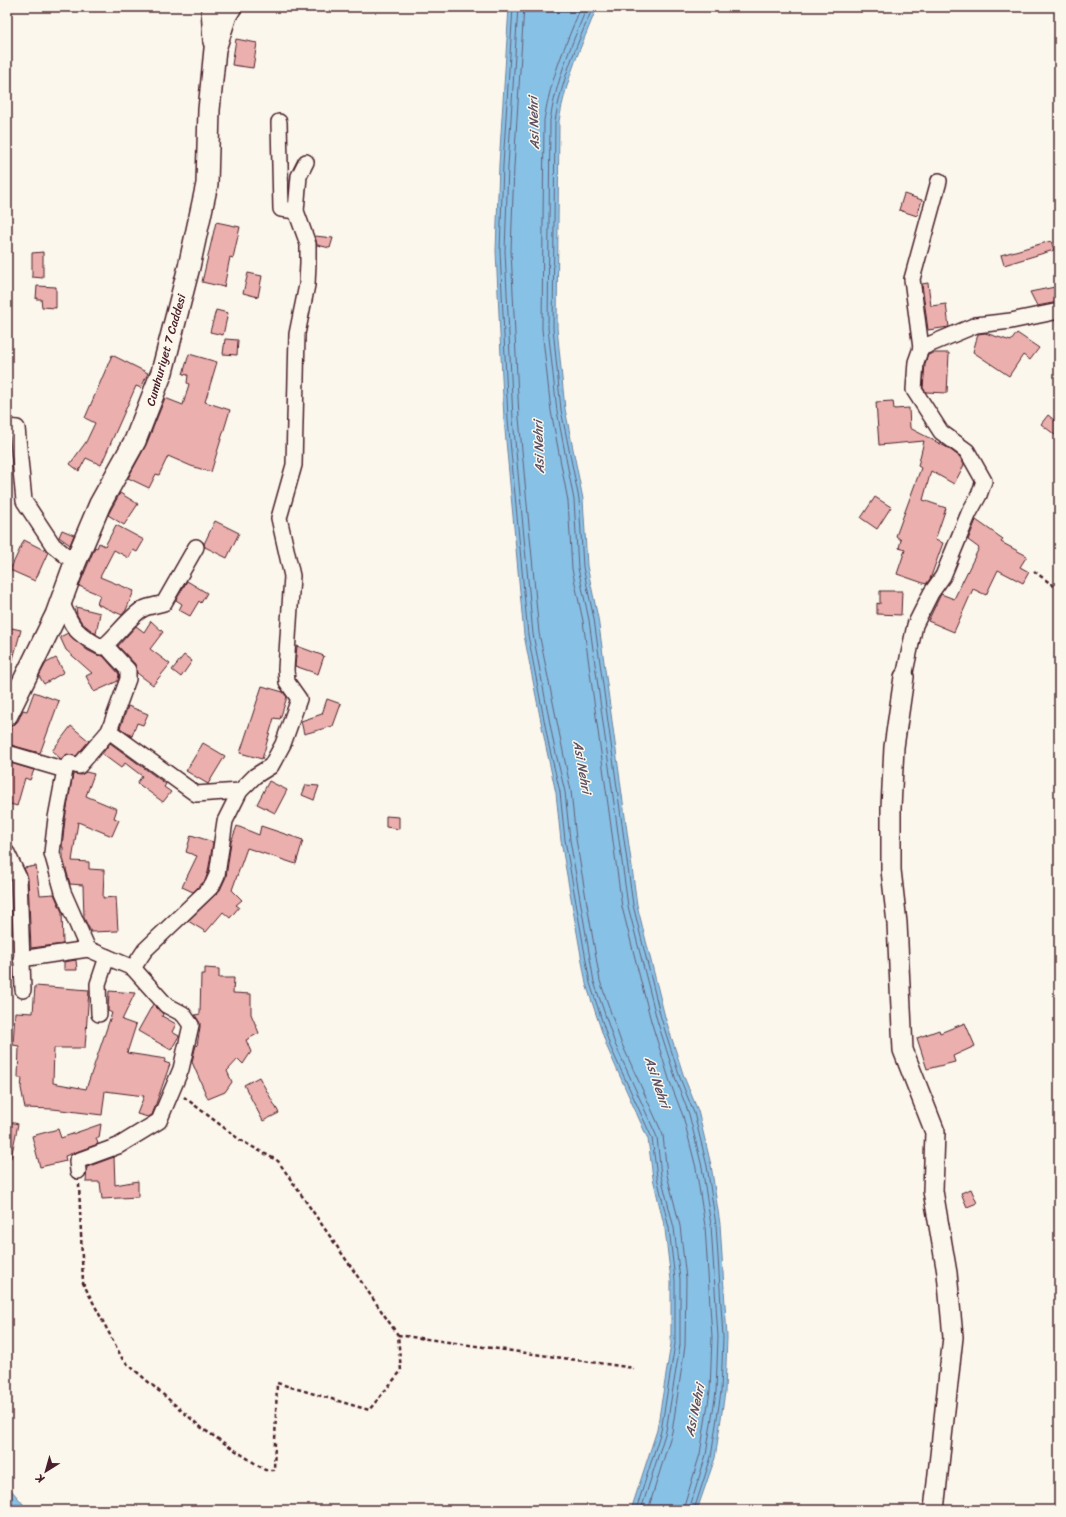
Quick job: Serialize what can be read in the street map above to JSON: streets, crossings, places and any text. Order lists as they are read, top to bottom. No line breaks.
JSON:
{"streets":{"main road":["Cumhuriyet 7 Caddesi"]},"water":["Asi Nehri"],"north":"bottom left"}
